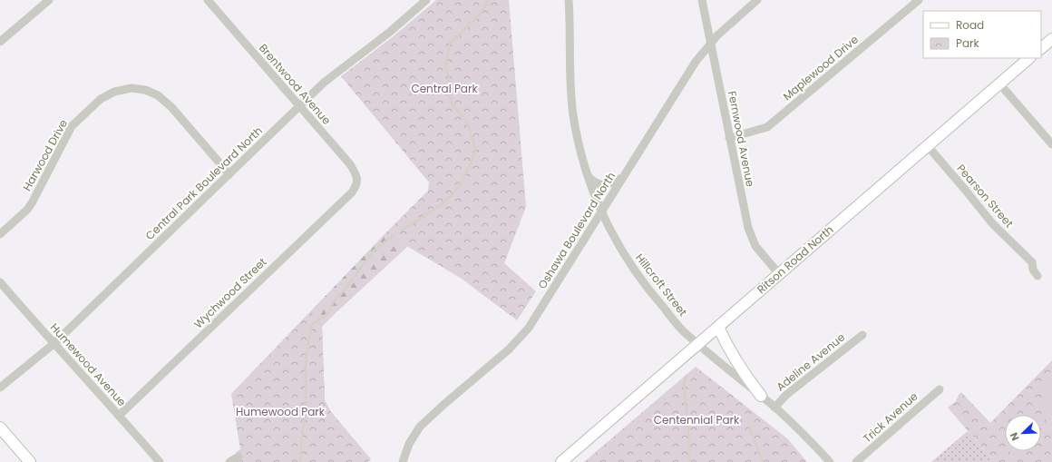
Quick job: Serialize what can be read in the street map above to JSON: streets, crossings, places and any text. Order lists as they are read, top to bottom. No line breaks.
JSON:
{"streets":{"main road":["Ritson Road North"],"street":["Maplewood Drive","Brentwood Avenue","Fernwood Avenue","Harwood Drive","Central Park Boulevard North","Pearson Street","Oshawa Boulevard North","Hillcroft Street","Wychwood Street","Adeline Avenue","Humewood Avenue","Trick Avenue"]},"crossings":[["Maplewood Drive","Fernwood Avenue"],["Brentwood Avenue","Central Park Boulevard North"],["Brentwood Avenue","Wychwood Street"],["Fernwood Avenue","Oshawa Boulevard North"],["Fernwood Avenue","Ritson Road North"],["Harwood Drive","Central Park Boulevard North"],["Central Park Boulevard North","Humewood Avenue"],["Pearson Street","Ritson Road North"],["Oshawa Boulevard North","Hillcroft Street"],["Ritson Road North","Hillcroft Street"],["Hillcroft Street","Adeline Avenue"],["Wychwood Street","Humewood Avenue"]],"parks":["Central Park","Humewood Park","Centennial Park"],"legend":["Road","Park"],"north":"bottom left"}
